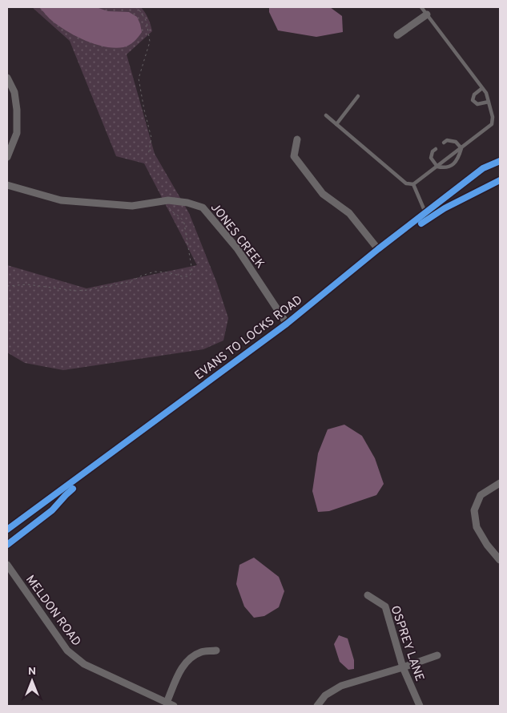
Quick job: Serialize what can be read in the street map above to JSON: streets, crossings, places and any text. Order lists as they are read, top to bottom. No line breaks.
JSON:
{"streets":{"street":["JONES CREEK","EVANS TO LOCKS ROAD","MELDON ROAD","OSPREY LANE"]},"crossings":[["JONES CREEK","EVANS TO LOCKS ROAD"]],"north":"top"}
